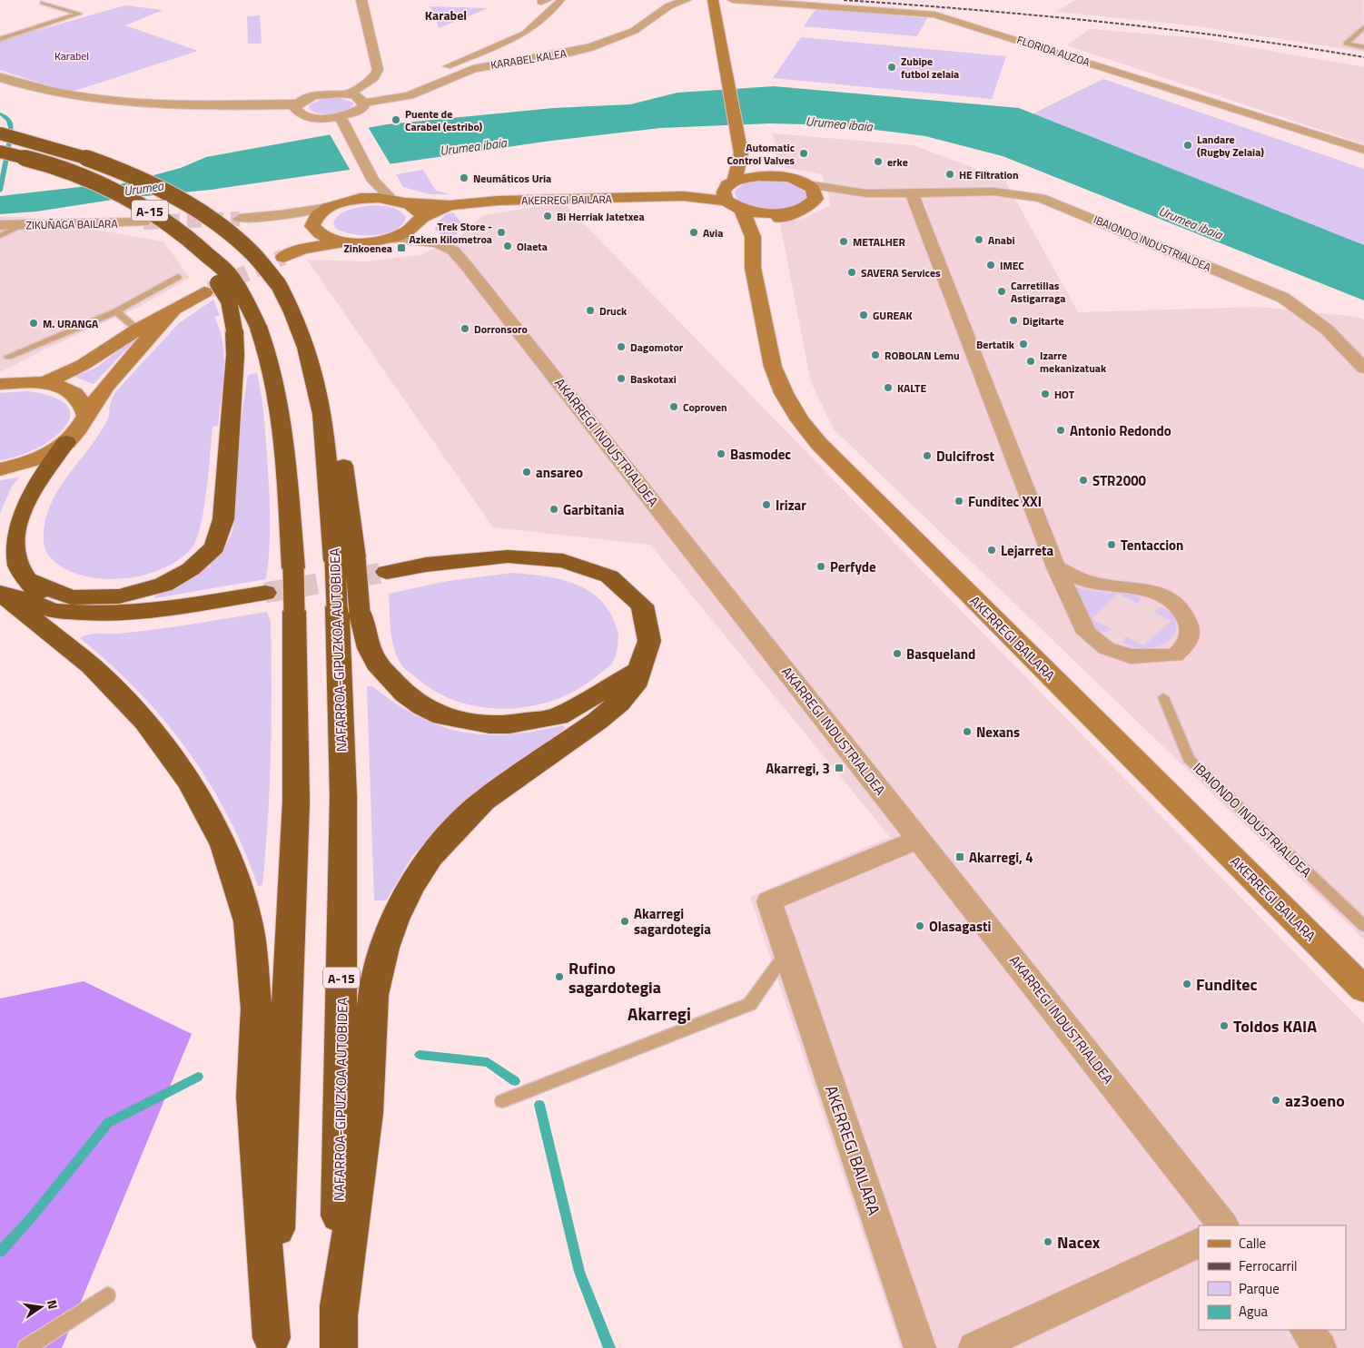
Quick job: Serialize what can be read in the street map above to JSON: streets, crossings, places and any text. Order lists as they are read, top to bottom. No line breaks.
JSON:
{"streets":{"highway":["A-15","NAFARROA-GIPUZKOA AUTOBIDEA"],"main road":["AKERREGI BAILARA"],"street":["FLORIDA AUZOA","KARABEL KALEA","ZIKUÑAGA BAILARA","IBAIONDO INDUSTRIALDEA","AKARREGI INDUSTRIALDEA"]},"crossings":[["AKERREGI BAILARA","AKARREGI INDUSTRIALDEA"],["A-15","NAFARROA-GIPUZKOA AUTOBIDEA"]],"districts":["Karabel","Akarregi"],"water":["Urumea ibaia","Urumea"],"parks":["Karabel"],"places":{"other":["Zubipe futbol zelaia","Puente de Carabel (estribo)","Landare (Rugby Zelaia)","Automatic Control Valves","erke","HE Filtration","Neumáticos Uria","Bi Herriak Jatetxea","Trek Store - Azken Kilometroa","Avia","Anabi","METALHER","Olaeta","IMEC","SAVERA Services","Carretillas Astigarraga","Druck","GUREAK","Digitarte","M. URANGA","Dorronsoro","Bertatik","Dagomotor","ROBOLAN Lemu","Izarre mekanizatuak","Baskotaxi","KALTE","HOT","Coproven","Antonio Redondo","Basmodec","Dulcifrost","ansareo","STR2000","Funditec XXI","Irizar","Garbitania","Tentaccion","Lejarreta","Perfyde","Basqueland","Nexans","Akarregi sagardotegia","Olasagasti","Rufino sagardotegia","Funditec","Toldos KAIA","az3oeno","Nacex"],"transit":["Zinkoenea","Akarregi, 3","Akarregi, 4"]},"legend":["Calle","Ferrocarril","Parque","Agua"],"north":"right"}
